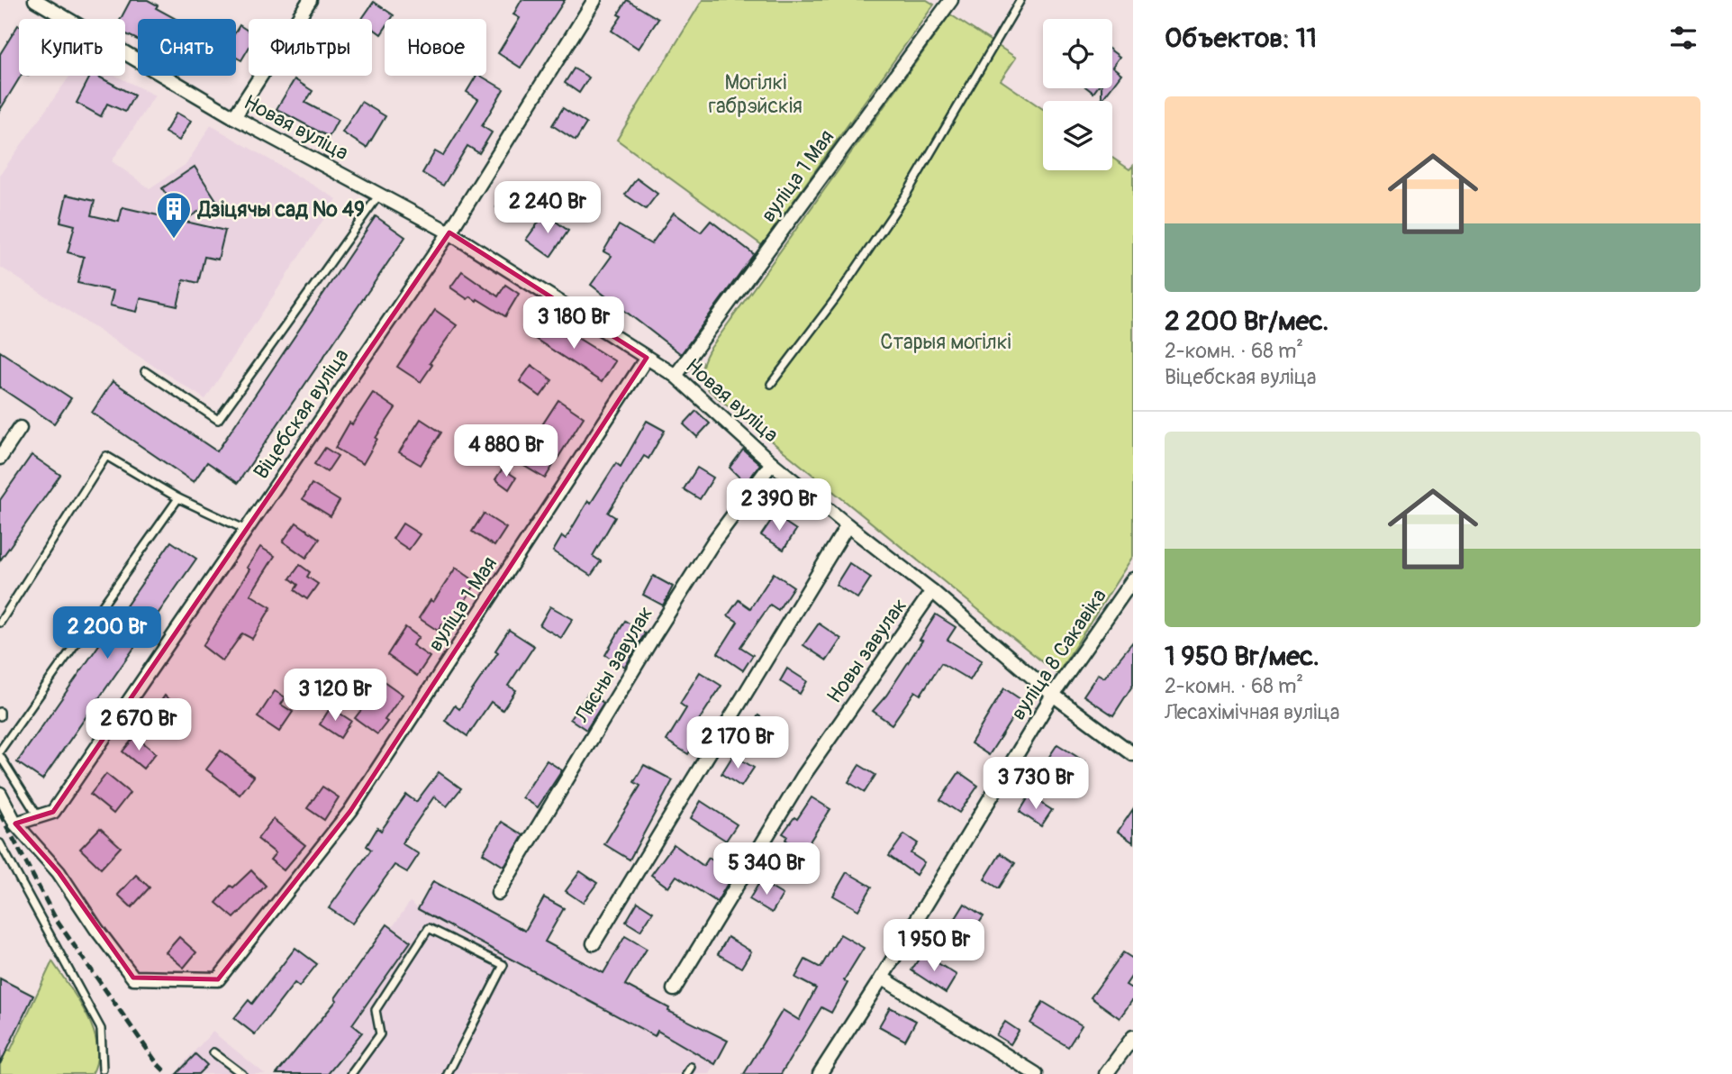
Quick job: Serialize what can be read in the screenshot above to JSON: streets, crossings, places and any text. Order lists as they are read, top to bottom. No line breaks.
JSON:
{"streets":{"street":["Новая вуліца","вуліца 1 Мая","Віцебская вуліца","Новы завулак","вуліца 8 Сакавіка","Лясны завулак"]},"crossings":[["Новая вуліца","вуліца 1 Мая"],["Новая вуліца","Віцебская вуліца"],["Новая вуліца","Новы завулак"],["Новая вуліца","вуліца 8 Сакавіка"],["Новая вуліца","Лясны завулак"],["вуліца 1 Мая","Віцебская вуліца"]],"parks":["Могілкі габрэйскія","Старыя могілкі"],"places":{"building":["Дзіцячы сад № 49"]},"page":{"heading":"Объектов: 11","chip":["Купить","Снять","Фильтры","Новое"],"list":[{"name":"2 200 Br/мес.","note":"2-комн. · 68 m² · Віцебская вуліца"},{"name":"1 950 Br/мес.","note":"2-комн. · 68 m² · Лесахімічная вуліца"}],"price":["2 240 Br","3 180 Br","4 880 Br","2 390 Br","2 200 Br","3 120 Br","2 670 Br","2 170 Br","3 730 Br","5 340 Br","1 950 Br"]}}
